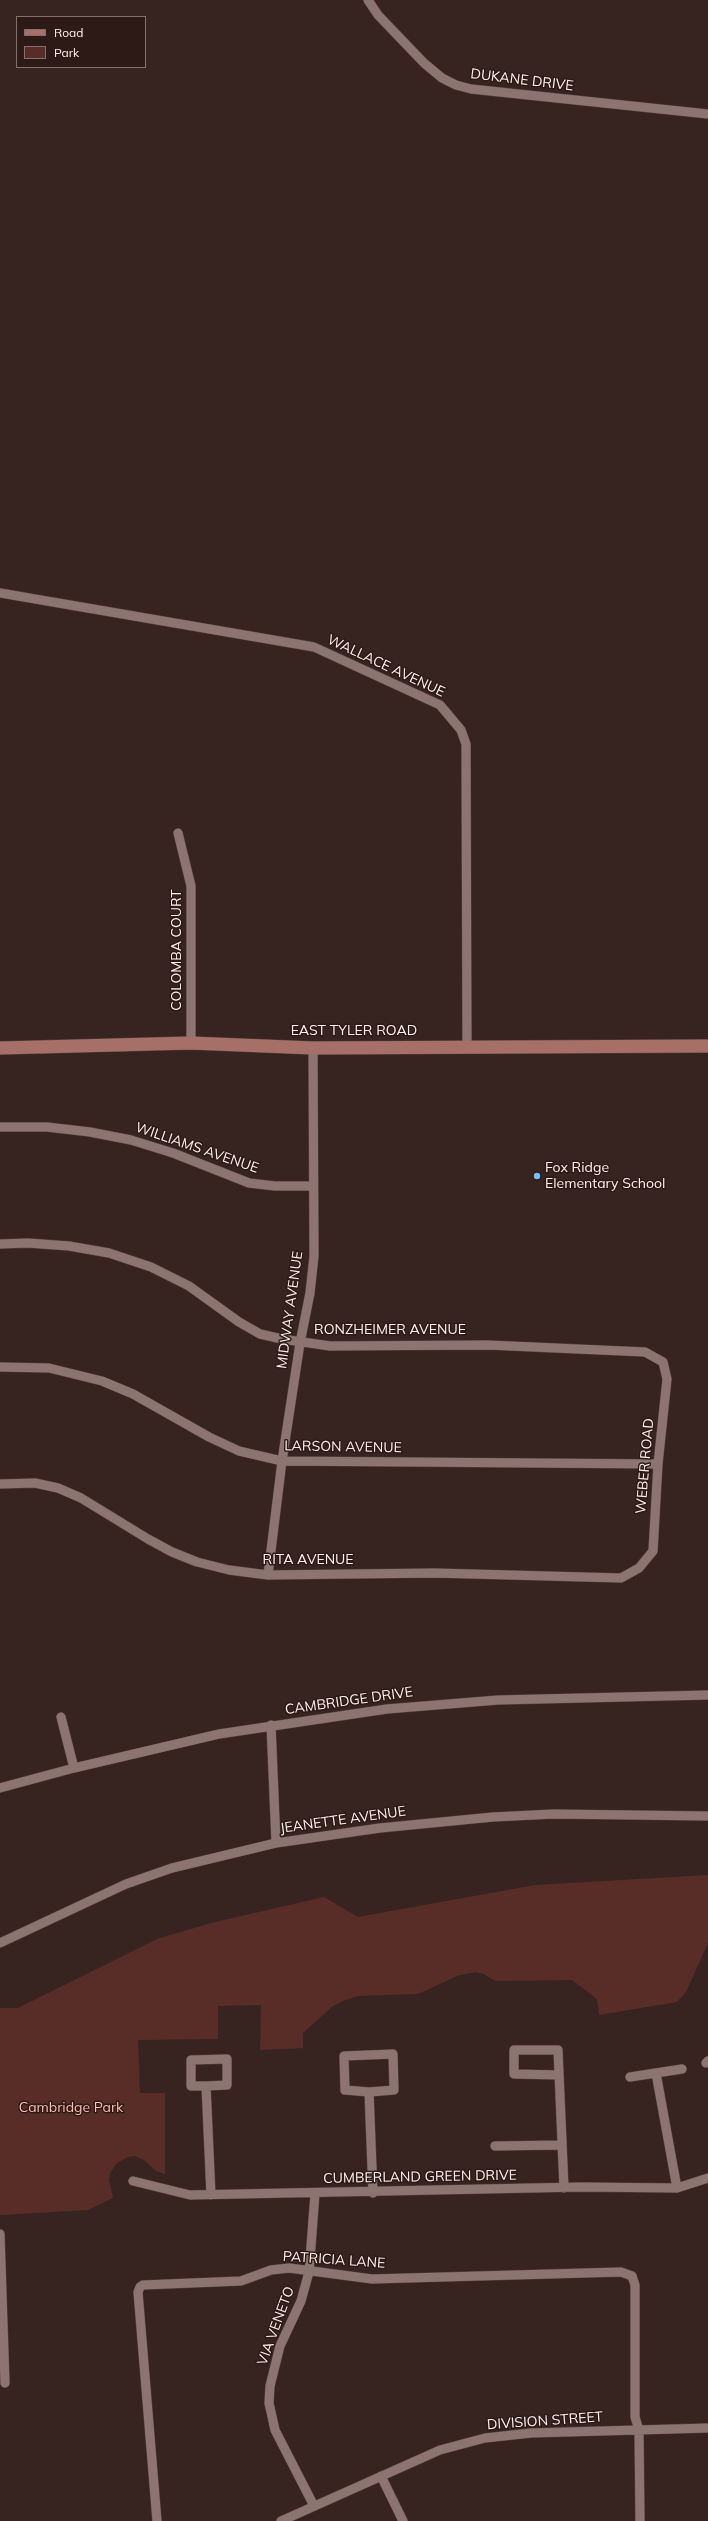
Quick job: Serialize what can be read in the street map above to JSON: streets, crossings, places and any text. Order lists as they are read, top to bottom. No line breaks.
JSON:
{"streets":{"street":["DUKANE DRIVE","WALLACE AVENUE","COLOMBA COURT","EAST TYLER ROAD","WILLIAMS AVENUE","MIDWAY AVENUE","RONZHEIMER AVENUE","LARSON AVENUE","WEBER ROAD","RITA AVENUE","CAMBRIDGE DRIVE","JEANETTE AVENUE","CUMBERLAND GREEN DRIVE","PATRICIA LANE","VIA VENETO","DIVISION STREET"]},"crossings":[["WALLACE AVENUE","EAST TYLER ROAD"],["COLOMBA COURT","EAST TYLER ROAD"],["EAST TYLER ROAD","MIDWAY AVENUE"],["WILLIAMS AVENUE","MIDWAY AVENUE"],["MIDWAY AVENUE","RONZHEIMER AVENUE"],["MIDWAY AVENUE","LARSON AVENUE"],["MIDWAY AVENUE","RITA AVENUE"],["RONZHEIMER AVENUE","WEBER ROAD"],["LARSON AVENUE","WEBER ROAD"],["WEBER ROAD","RITA AVENUE"],["CUMBERLAND GREEN DRIVE","VIA VENETO"],["PATRICIA LANE","VIA VENETO"],["PATRICIA LANE","DIVISION STREET"],["VIA VENETO","DIVISION STREET"]],"parks":["Cambridge Park"],"places":["Fox Ridge Elementary School"],"legend":["Road","Park"]}
